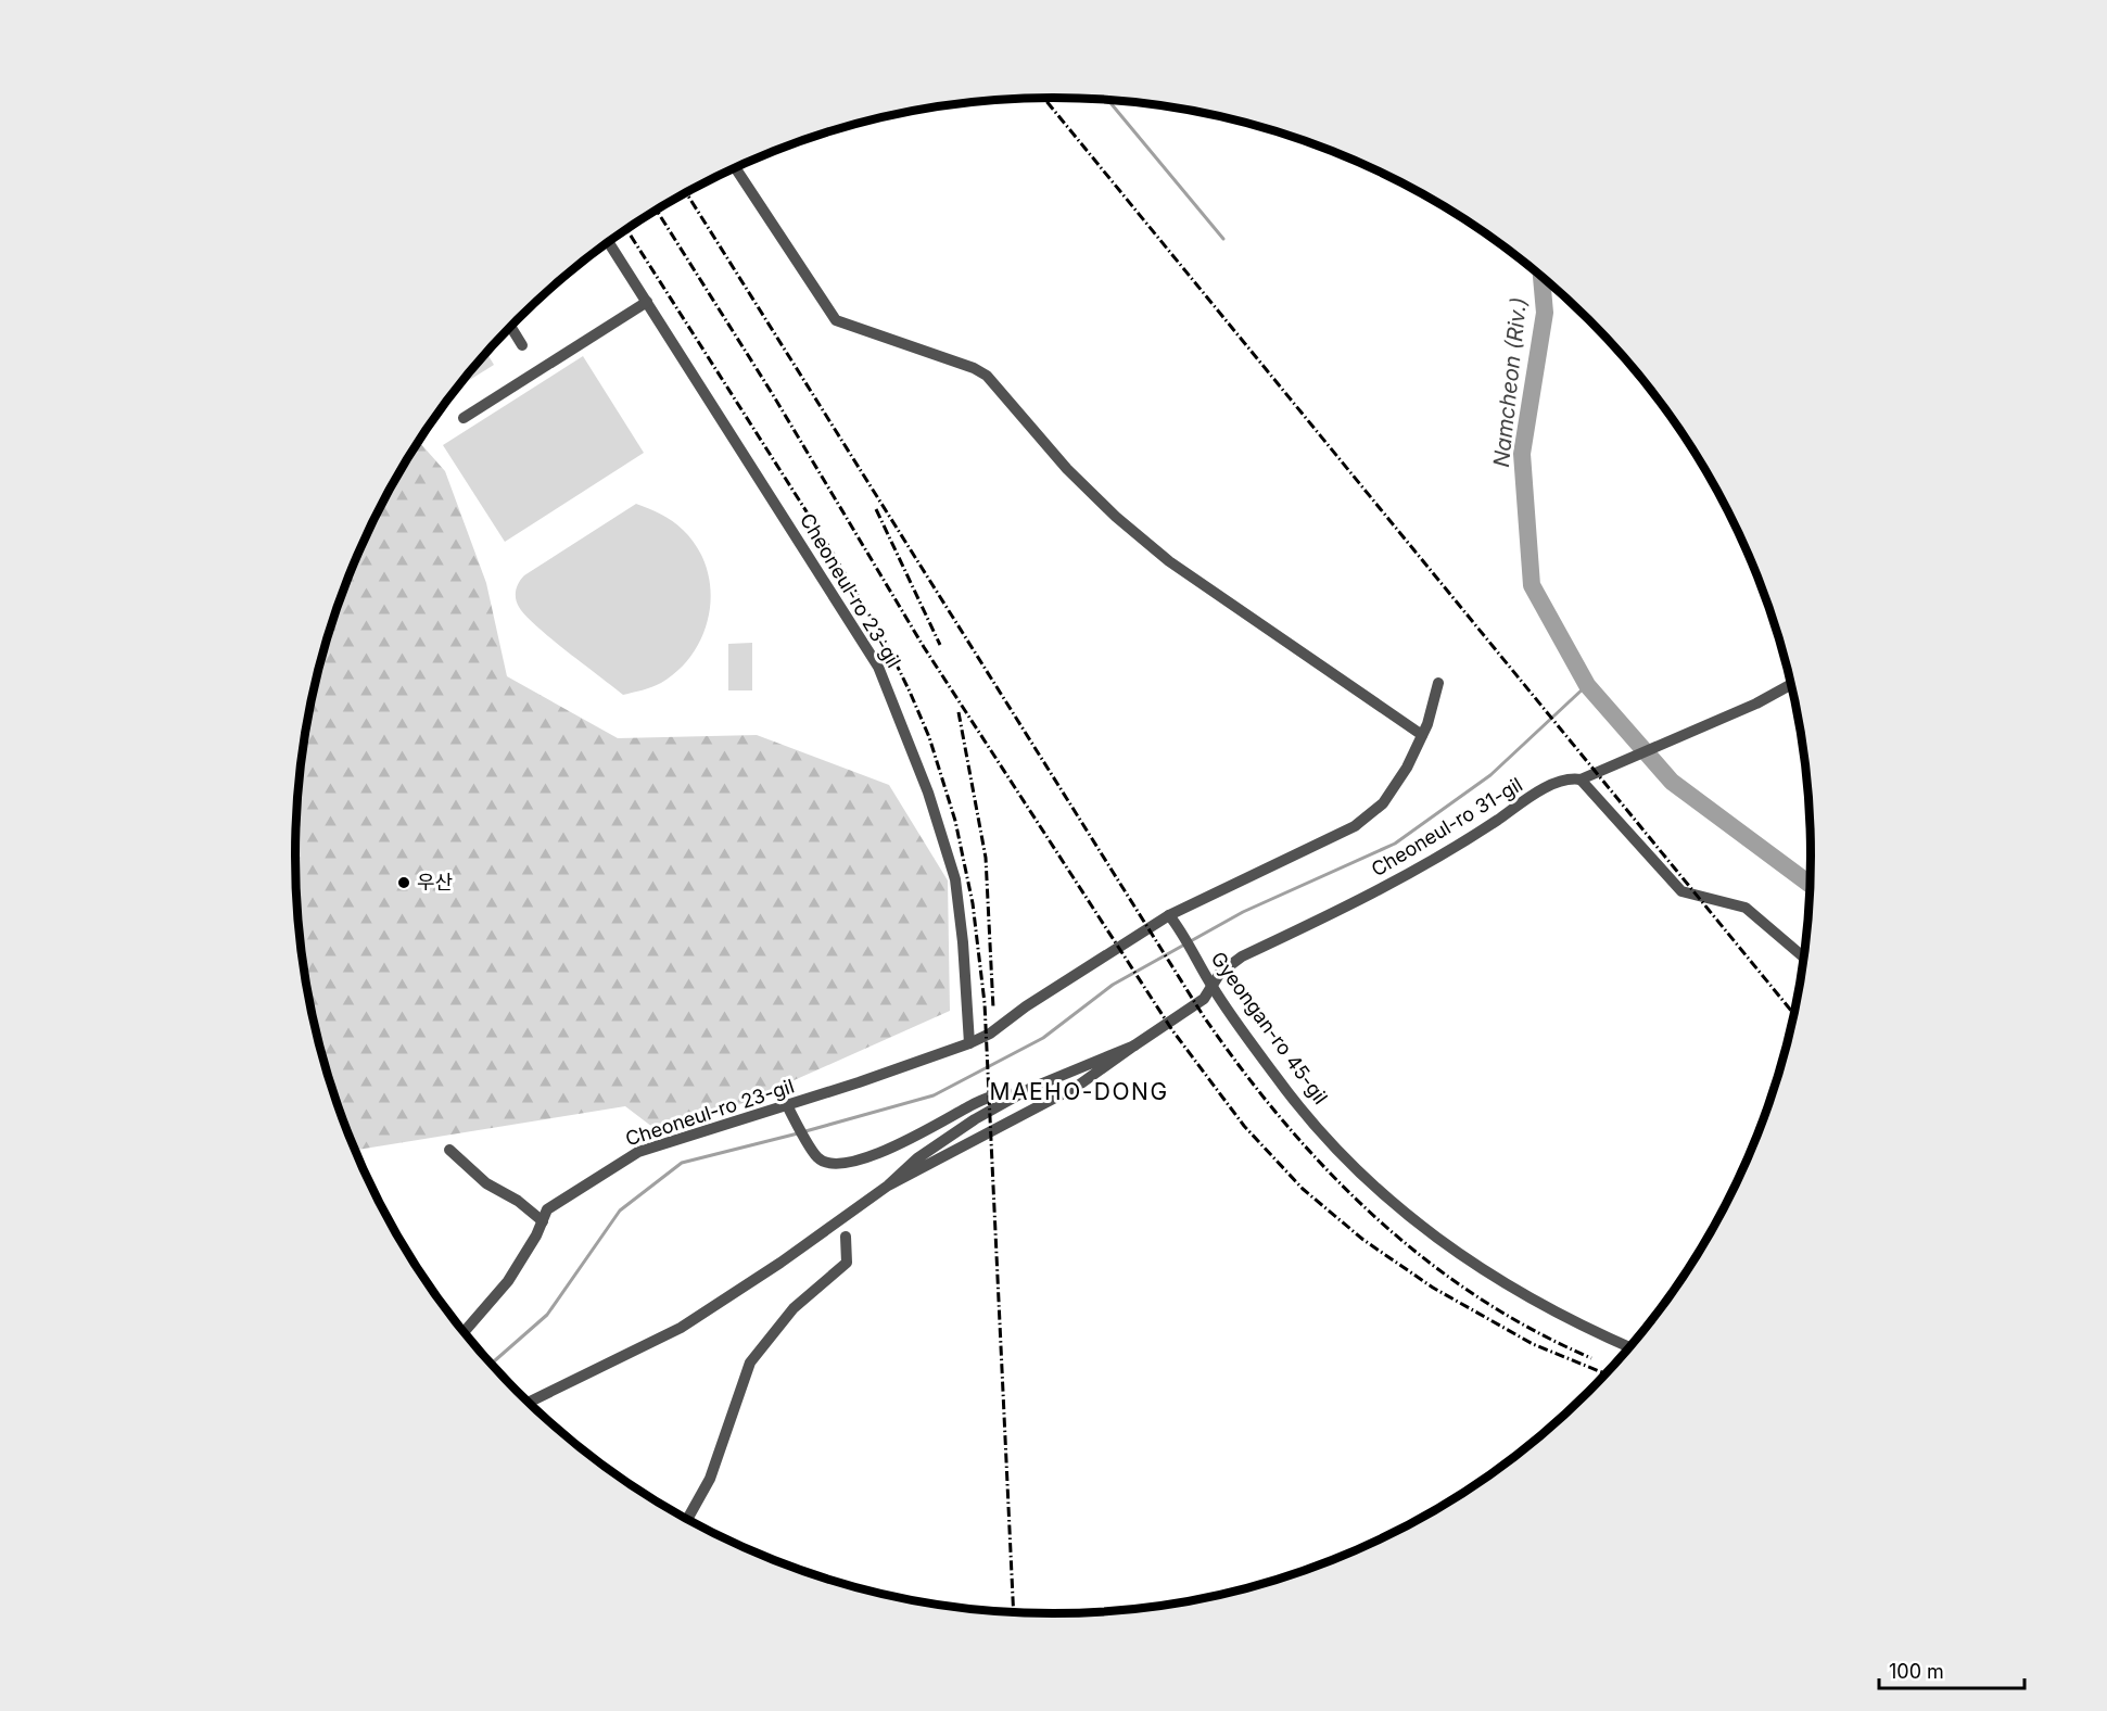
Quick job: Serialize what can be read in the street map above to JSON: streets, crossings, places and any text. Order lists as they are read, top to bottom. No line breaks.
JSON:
{"streets":{"street":["Cheoneul-ro 23-gil","Cheoneul-ro 31-gil","Gyeongan-ro 45-gil"]},"crossings":[["Cheoneul-ro 23-gil","Gyeongan-ro 45-gil"],["Cheoneul-ro 31-gil","Gyeongan-ro 45-gil"]],"districts":["MAEHO-DONG"],"water":["Namcheon (Riv.)"],"places":["우산"],"scale_bar":"100 m"}
